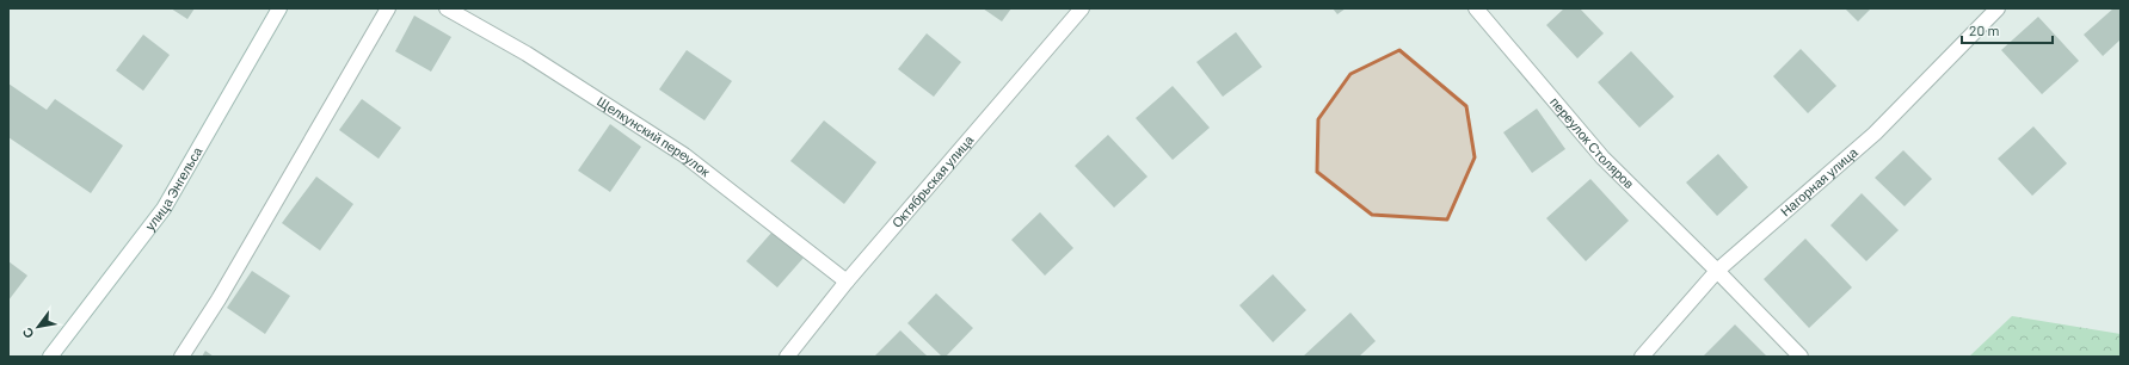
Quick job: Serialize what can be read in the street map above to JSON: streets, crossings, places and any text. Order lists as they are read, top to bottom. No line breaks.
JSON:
{"streets":{"street":["Щелкунский переулок","переулок Столяров","Октябрьская улица","Нагорная улица","улица Энгельса"]},"crossings":[["Щелкунский переулок","Октябрьская улица"],["переулок Столяров","Нагорная улица"]],"scale_bar":"20 m","north":"bottom left"}
